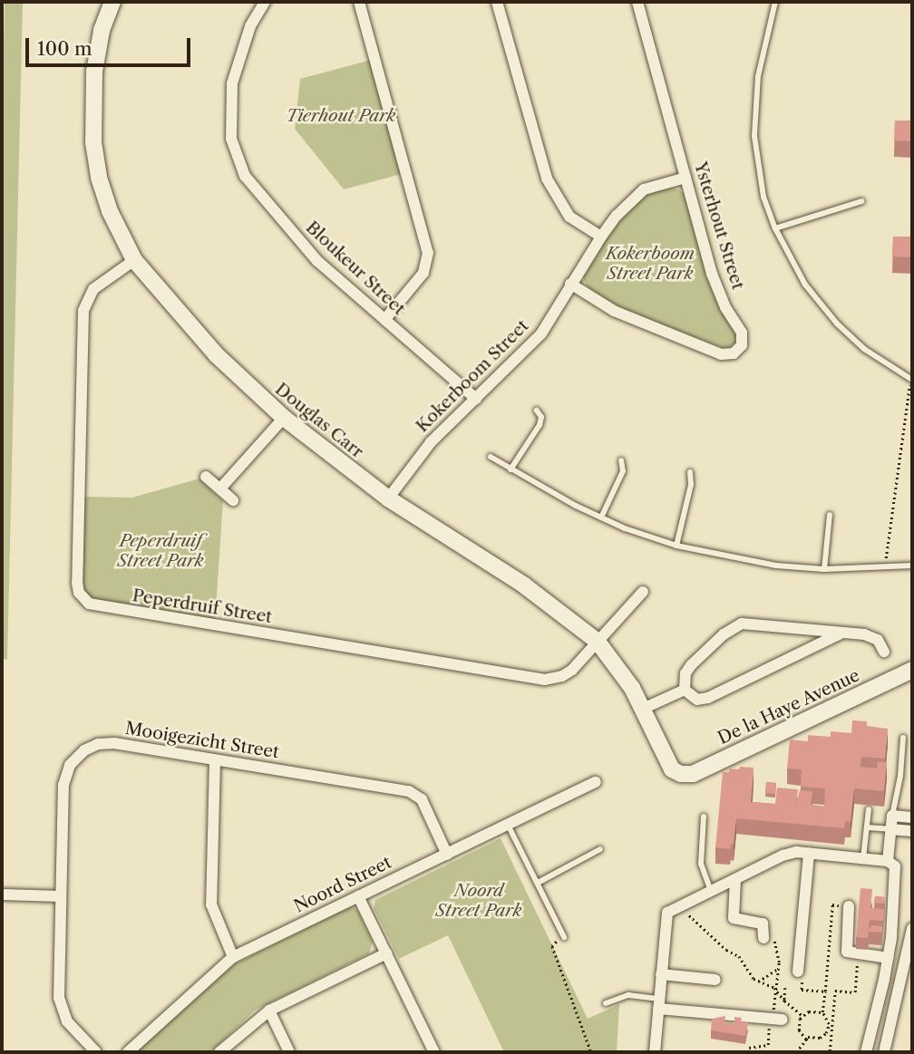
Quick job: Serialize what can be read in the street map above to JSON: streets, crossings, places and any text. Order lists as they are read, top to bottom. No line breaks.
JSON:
{"streets":{"street":["Ysterhout Street","Bloukeur Street","Kokerboom Street","Douglas Carr","Peperdruif Street","De la Haye Avenue","Mooigezicht Street","Noord Street"]},"crossings":[["Ysterhout Street","Kokerboom Street"],["Bloukeur Street","Kokerboom Street"],["Kokerboom Street","Douglas Carr"],["Douglas Carr","Peperdruif Street"],["Douglas Carr","De la Haye Avenue"],["Mooigezicht Street","Noord Street"]],"parks":["Tierhout Park","Kokerboom Street Park","Peperdruif Street Park","Noord Street Park"],"scale_bar":"100 m"}
